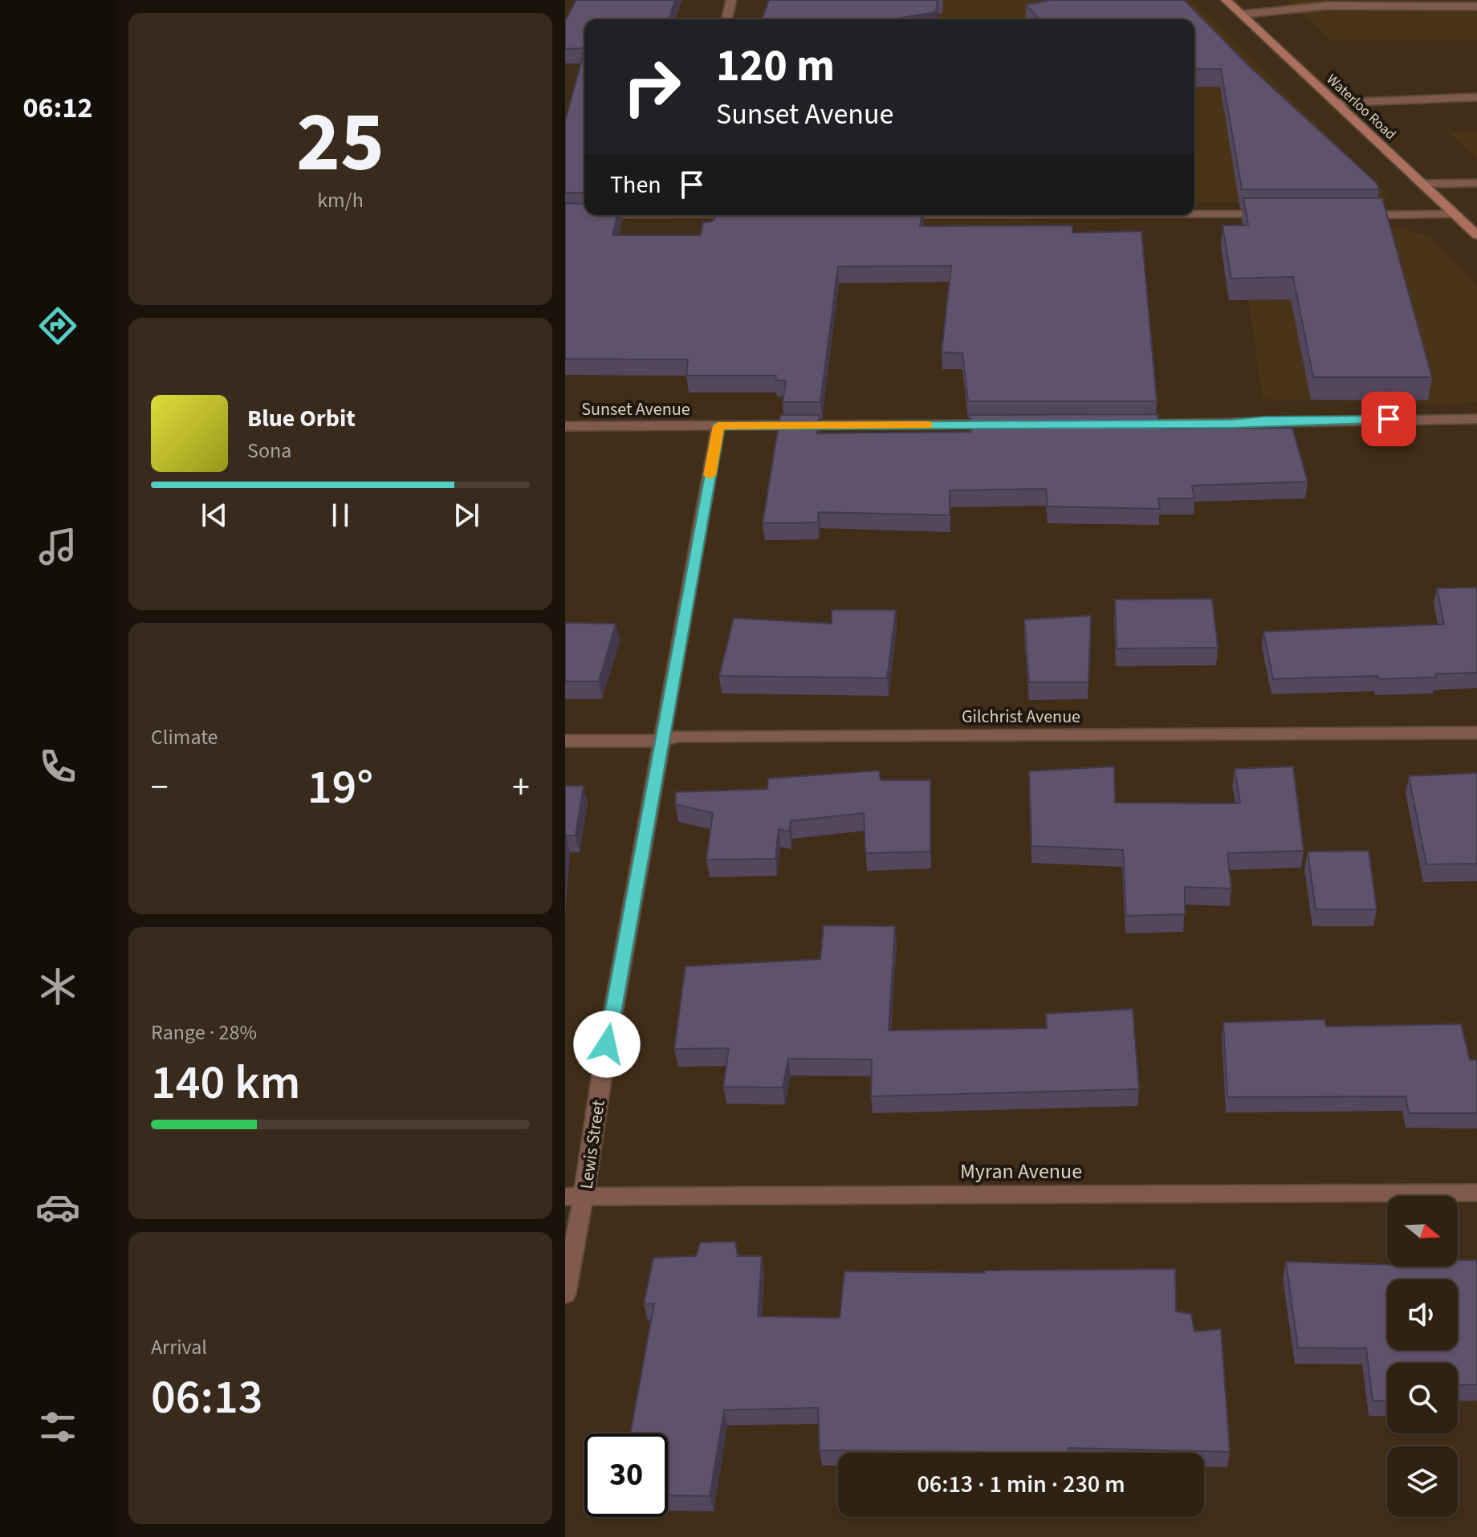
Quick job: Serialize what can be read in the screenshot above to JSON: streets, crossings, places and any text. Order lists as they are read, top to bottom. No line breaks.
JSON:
{"streets":{"main road":["Waterloo Road"],"street":["Sunset Avenue","Gilchrist Avenue","Lewis Street","Myran Avenue"]},"crossings":[["Sunset Avenue","Lewis Street"],["Gilchrist Avenue","Lewis Street"],["Lewis Street","Myran Avenue"]],"north":"right","page":{"tabs":"06:12","tile":[["25","km/h"],"Climate",["Range · 28%","140 km"],["Arrival","06:13"]],"turn":["120 m","Sunset Avenue"],"then":"Then","song":["Blue Orbit","Sona"],"heat":["−","19°","+"],"limit":"30","trip":"06:13 · 1 min · 230 m"}}
